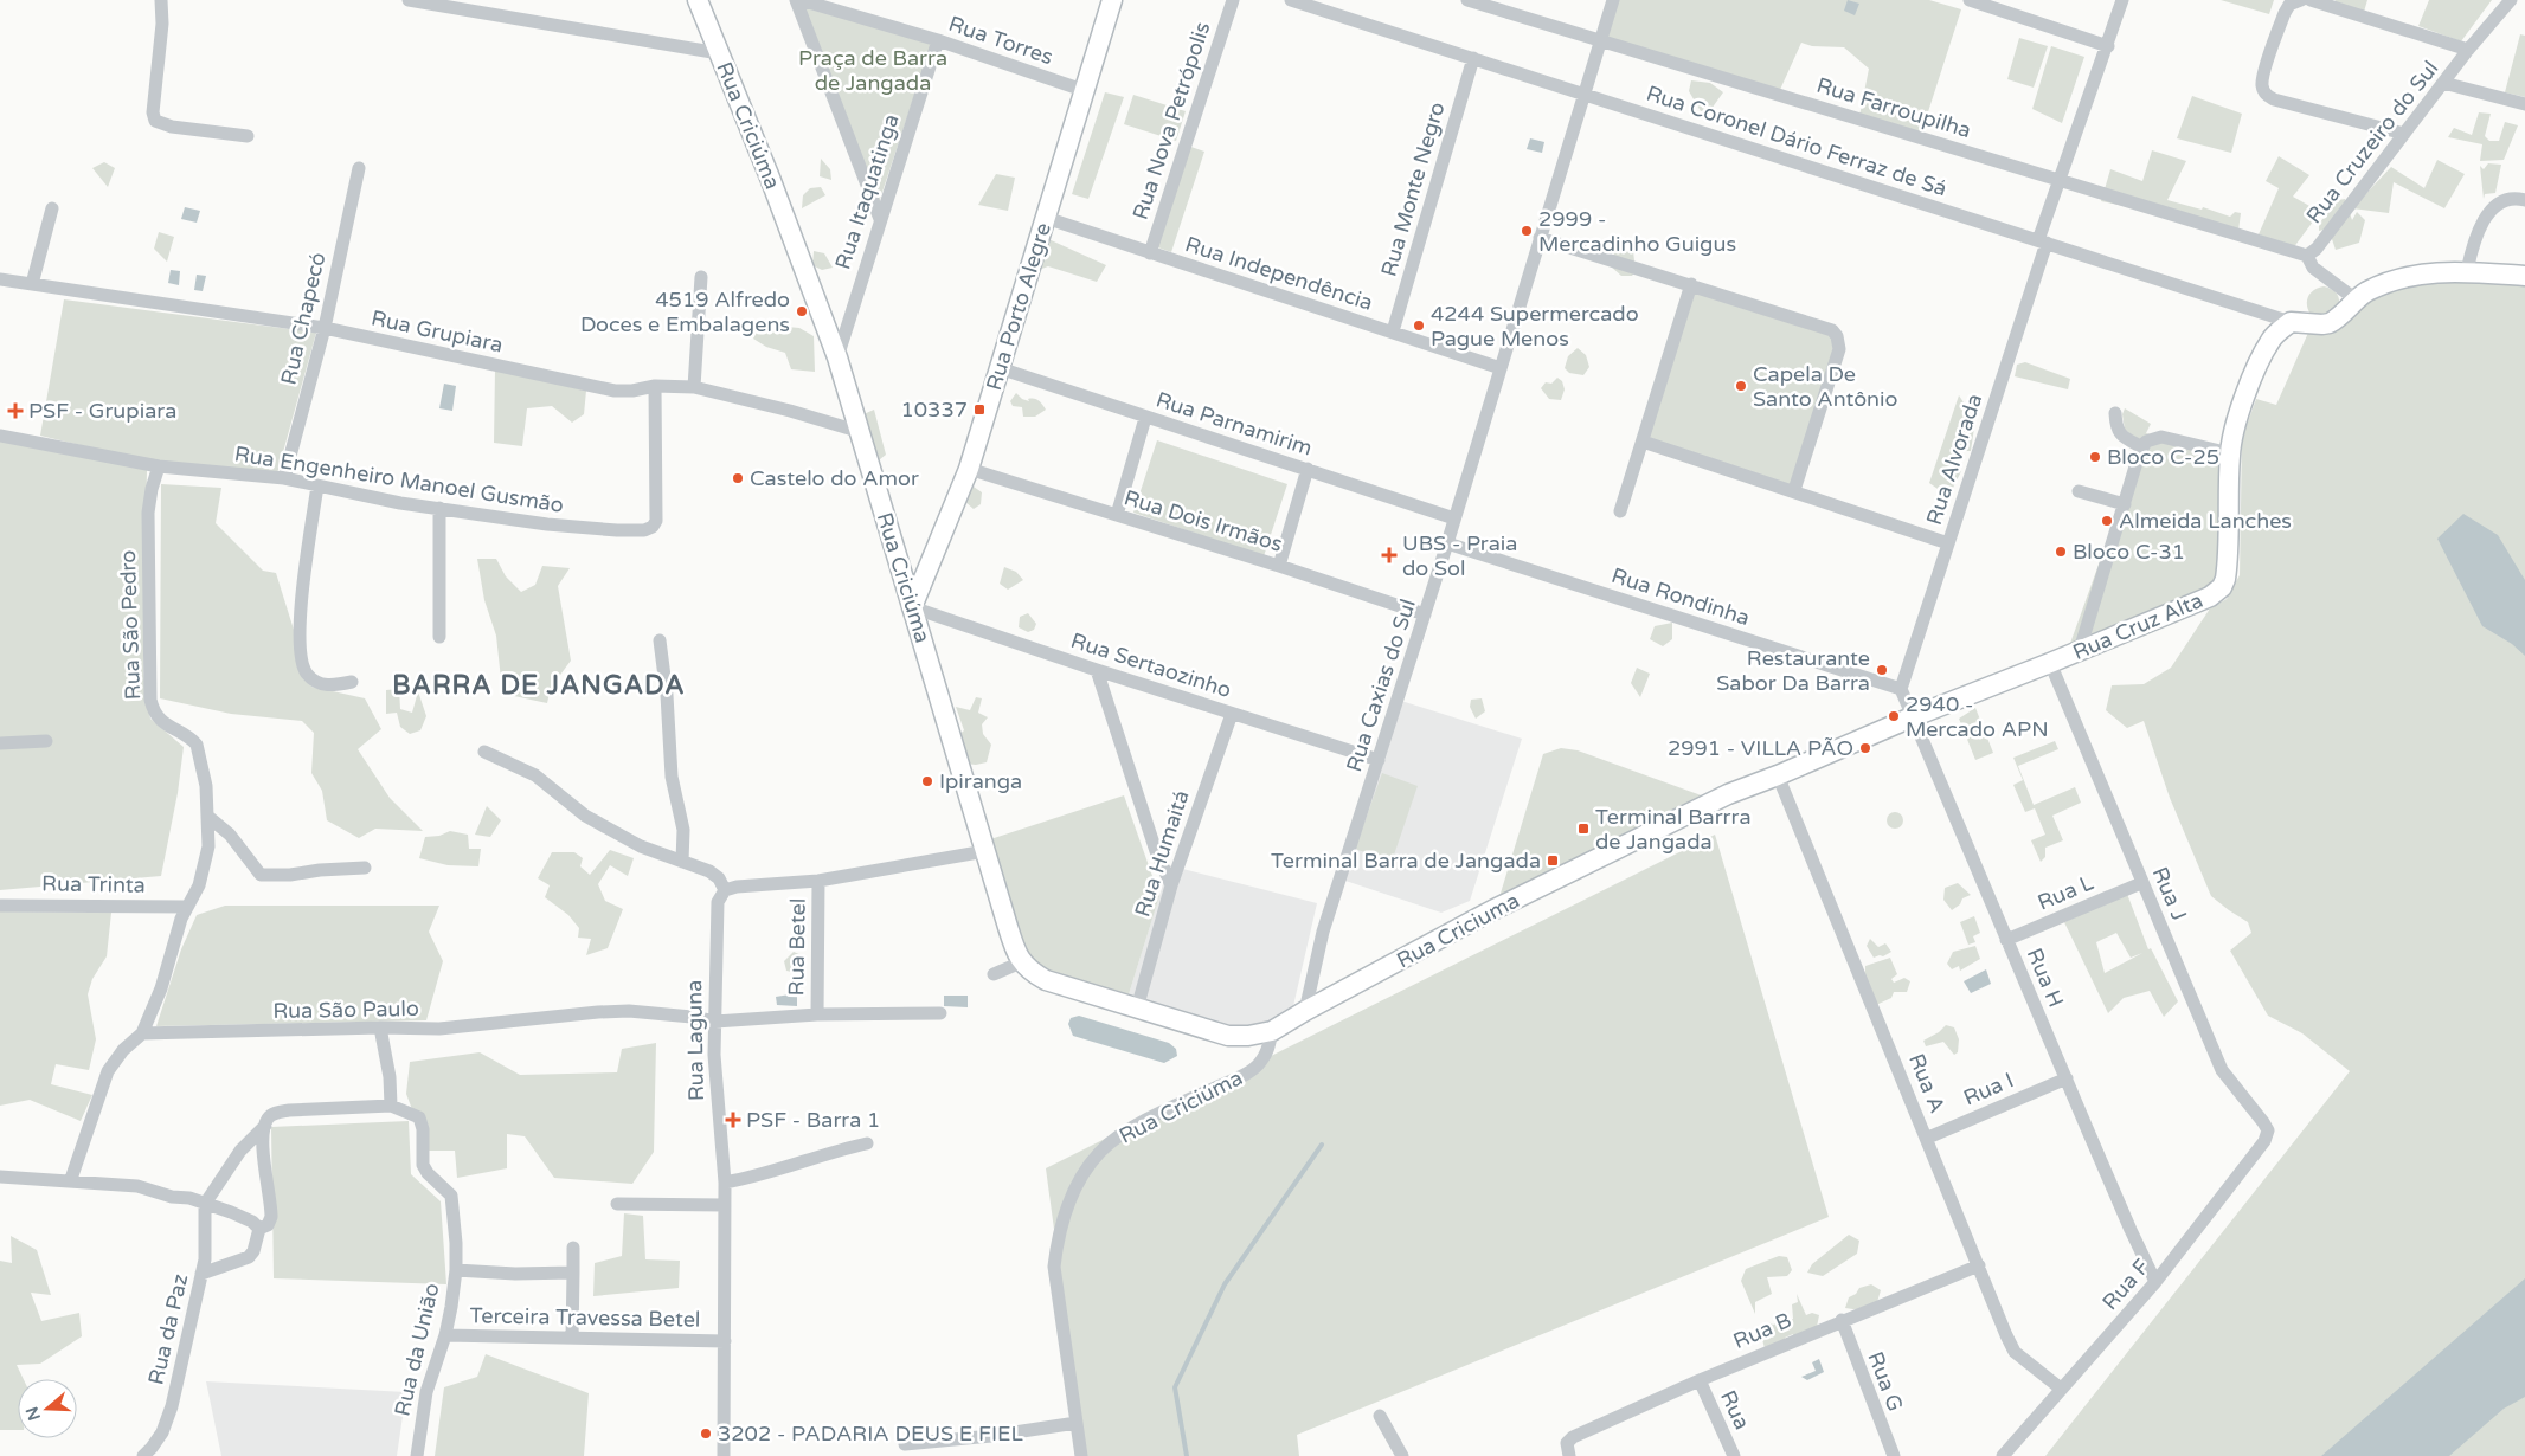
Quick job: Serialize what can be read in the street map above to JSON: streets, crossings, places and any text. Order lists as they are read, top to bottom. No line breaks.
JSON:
{"streets":{"main road":["Rua Criciúma","Rua Porto Alegre","Rua Cruz Alta","Rua Criciuma"],"street":["Rua Torres","Rua Farroupilha","Rua Nova Petrópolis","Rua Coronel Dário Ferraz de Sá","Rua Cruzeiro do Sul","Rua Monte Negro","Rua Itaquatinga","Rua Independência","Rua Chapecó","Rua Grupiara","Rua Parnamirim","Rua Alvorada","Rua Engenheiro Manoel Gusmão","Rua Dois Irmãos","Rua Rondinha","Rua São Pedro","Rua Sertaozinho","Rua Caxias do Sul","Rua Humaitá","Rua Trinta","Rua L","Rua J","Rua Betel","Rua H","Rua São Paulo","Rua Laguna","Rua A","Rua I","Rua F","Terceira Travessa Betel","Rua da Paz","Rua B","Rua da União","Rua G","Rua"]},"crossings":[["Rua Torres","Rua Itaquatinga"],["Rua Torres","Rua Porto Alegre"],["Rua Farroupilha","Rua Cruzeiro do Sul"],["Rua Farroupilha","Rua Alvorada"],["Rua Farroupilha","Rua Caxias do Sul"],["Rua Nova Petrópolis","Rua Independência"],["Rua Criciúma","Rua Itaquatinga"],["Rua Criciúma","Rua Porto Alegre"],["Rua Criciúma","Rua Grupiara"],["Rua Criciúma","Rua Sertaozinho"],["Rua Criciúma","Rua Criciuma"],["Rua Coronel Dário Ferraz de Sá","Rua Monte Negro"],["Rua Coronel Dário Ferraz de Sá","Rua Alvorada"],["Rua Coronel Dário Ferraz de Sá","Rua Cruz Alta"],["Rua Coronel Dário Ferraz de Sá","Rua Caxias do Sul"],["Rua Monte Negro","Rua Independência"],["Rua Independência","Rua Porto Alegre"],["Rua Independência","Rua Caxias do Sul"],["Rua Porto Alegre","Rua Parnamirim"],["Rua Porto Alegre","Rua Dois Irmãos"],["Rua Porto Alegre","Rua Sertaozinho"],["Rua Chapecó","Rua Grupiara"],["Rua Chapecó","Rua Engenheiro Manoel Gusmão"],["Rua Grupiara","Rua Engenheiro Manoel Gusmão"],["Rua Parnamirim","Rua Caxias do Sul"],["Rua Alvorada","Rua Rondinha"],["Rua Alvorada","Rua H"],["Rua Engenheiro Manoel Gusmão","Rua São Pedro"],["Rua Dois Irmãos","Rua Caxias do Sul"],["Rua Rondinha","Rua Caxias do Sul"],["Rua Rondinha","Rua H"],["Rua São Pedro","Rua Trinta"],["Rua São Pedro","Rua São Paulo"],["Rua Cruz Alta","Rua J"],["Rua Cruz Alta","Rua Criciuma"],["Rua Cruz Alta","Rua H"],["Rua Sertaozinho","Rua Caxias do Sul"],["Rua Sertaozinho","Rua Humaitá"],["Rua Caxias do Sul","Rua Criciuma"],["Rua Humaitá","Rua Criciuma"],["Rua L","Rua J"],["Rua L","Rua H"],["Rua J","Rua F"],["Rua Criciuma","Rua A"],["Rua Betel","Rua São Paulo"],["Rua Betel","Rua Laguna"],["Rua H","Rua I"],["Rua H","Rua F"],["Rua São Paulo","Rua Laguna"],["Rua Laguna","Terceira Travessa Betel"],["Rua A","Rua I"],["Rua A","Rua F"],["Rua A","Rua B"],["Terceira Travessa Betel","Rua da União"],["Rua B","Rua G"],["Rua B","Rua"]],"districts":["BARRA DE JANGADA"],"parks":["Praça de Barra de Jangada"],"places":{"other":["2999 - Mercadinho Guigus","4519 Alfredo Doces e Embalagens","4244 Supermercado Pague Menos","Capela De Santo Antônio","Bloco C-25","Castelo do Amor","Almeida Lanches","Bloco C-31","Restaurante Sabor Da Barra","2940 - Mercado APN","2991 - VILLA PÃO","Ipiranga","3202 - PADARIA DEUS E FIEL"],"transit":["10337","Terminal Barrra de Jangada","Terminal Barra de Jangada"],"health":["PSF - Grupiara","UBS - Praia do Sol","PSF - Barra 1"]},"north":"left"}
